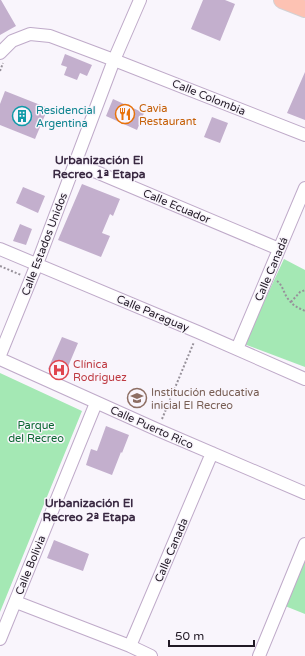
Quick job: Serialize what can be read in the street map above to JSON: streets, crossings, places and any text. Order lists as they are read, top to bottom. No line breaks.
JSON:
{"streets":{"street":["Calle Colombia","Calle Ecuador","Calle Estados Unidos","Calle Canadá","Calle Paraguay","Calle Puerto Rico","Calle Canada","Calle Bolivia"]},"crossings":[["Calle Colombia","Calle Estados Unidos"],["Calle Ecuador","Calle Estados Unidos"],["Calle Ecuador","Calle Canadá"],["Calle Estados Unidos","Calle Paraguay"],["Calle Canadá","Calle Paraguay"],["Calle Puerto Rico","Calle Canada"],["Calle Puerto Rico","Calle Bolivia"]],"districts":["Urbanización El Recreo 1ª Etapa","Urbanización El Recreo 2ª Etapa"],"parks":["Parque del Recreo"],"places":{"restaurant":["Cavia Restaurant"],"building":["Residencial Argentina"],"hospital":["Clínica Rodriguez"],"school or university":["Institución educativa inicial El Recreo"]},"scale_bar":"50 m"}
